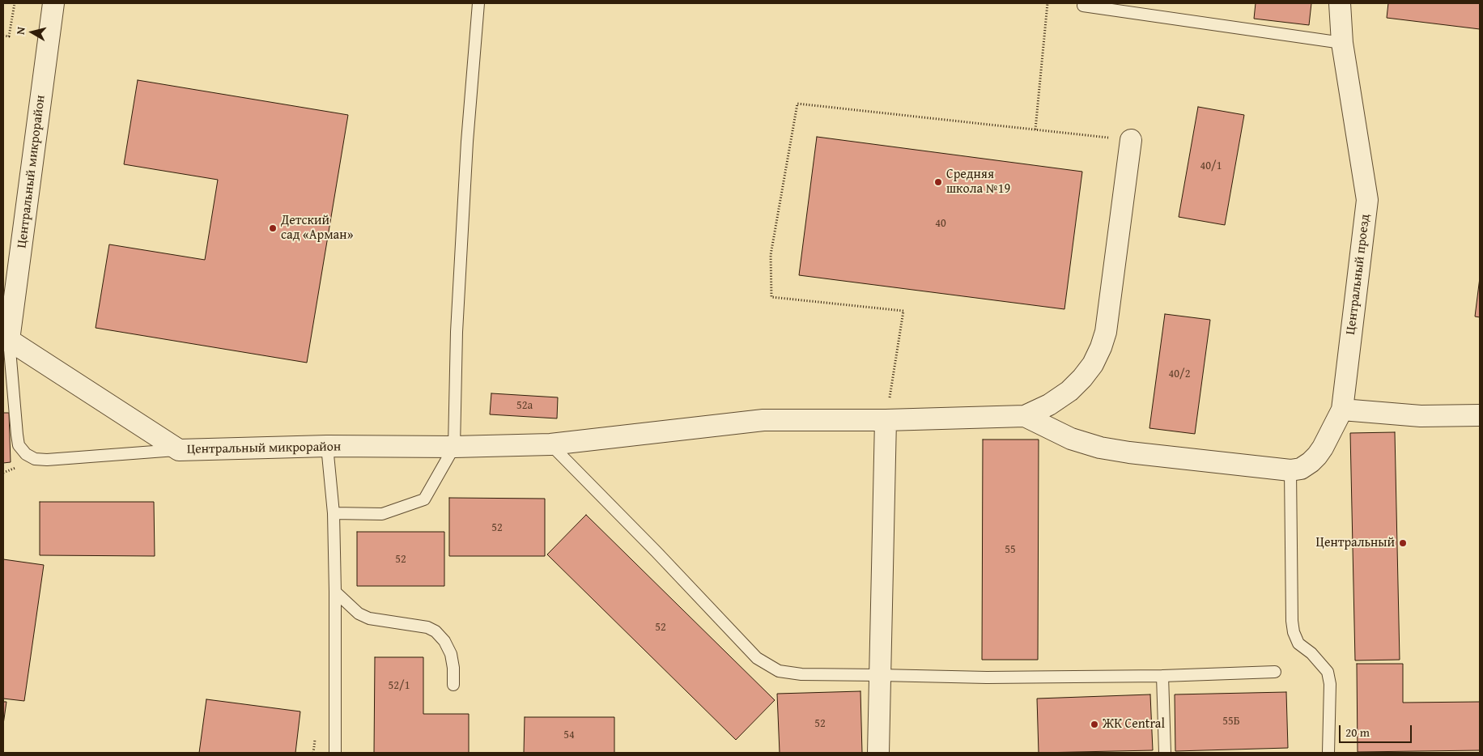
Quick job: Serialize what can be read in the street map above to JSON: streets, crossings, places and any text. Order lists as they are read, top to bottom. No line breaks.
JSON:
{"streets":{"street":["Центральный микрорайон","Центральный проезд"]},"places":["Средняя школа №19","Детский сад «Арман»","Центральный","ЖК Central"],"house_numbers":["40/1","40","40/2","52а","52","55","52","52","52/1","55Б","52","54"],"scale_bar":"20 m","north":"left"}
